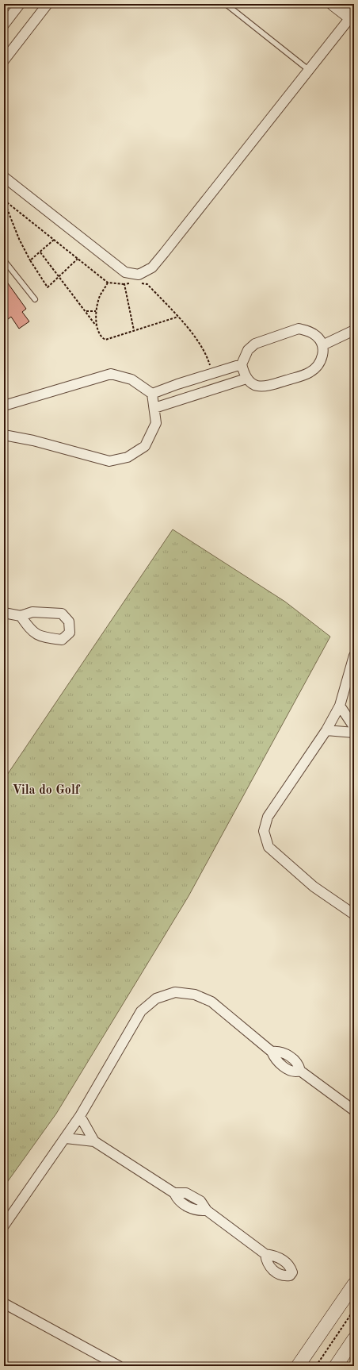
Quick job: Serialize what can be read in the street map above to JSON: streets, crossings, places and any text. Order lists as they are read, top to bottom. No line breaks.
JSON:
{"districts":["Vila do Golf"]}
